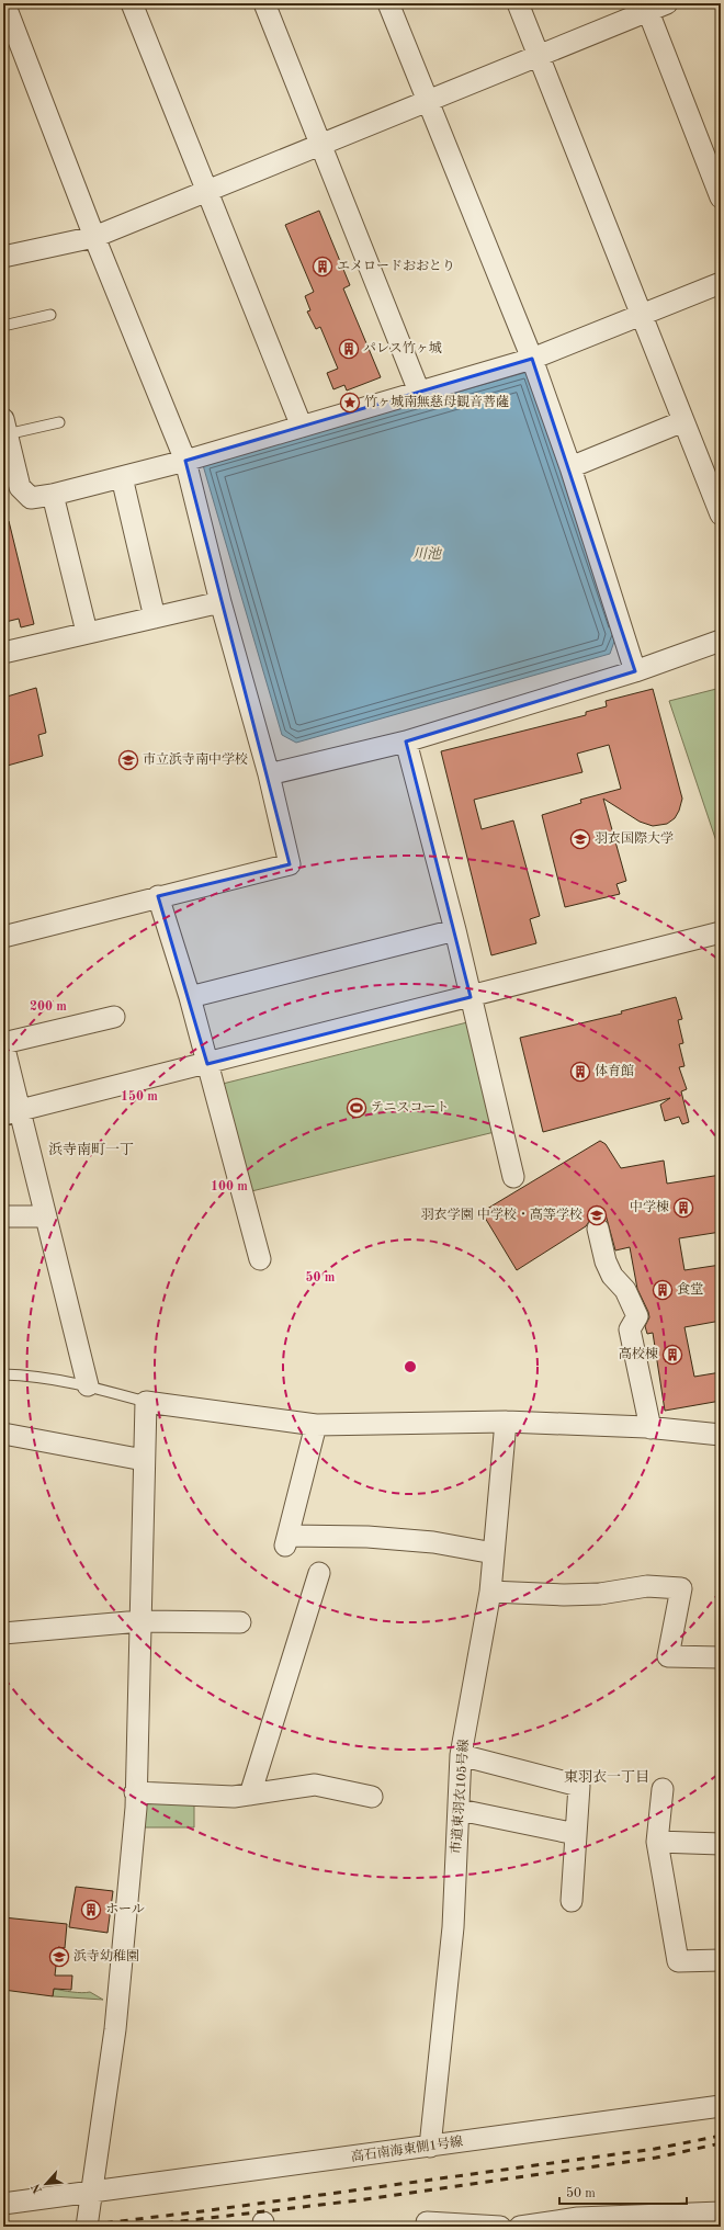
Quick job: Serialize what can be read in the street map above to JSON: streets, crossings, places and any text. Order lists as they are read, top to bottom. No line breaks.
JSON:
{"streets":{"street":["市道東羽衣105号線","高石南海東側1号線"]},"crossings":[["市道東羽衣105号線","高石南海東側1号線"]],"districts":["浜寺南町一丁","東羽衣一丁目"],"water":["川池"],"places":{"building":["エメロードおおとり","パレス竹ヶ城","体育館","中学棟","食堂","高校棟","ホール"],"place":["竹ヶ城南無慈母観音菩薩"],"school or university":["市立浜寺南中学校","羽衣国際大学","羽衣学園 中学校・高等学校","浜寺幼稚園"],"sports":["テニスコート"]},"scale_bar":"50 m","north":"bottom left","rings":["200 m","150 m","100 m","50 m"]}
